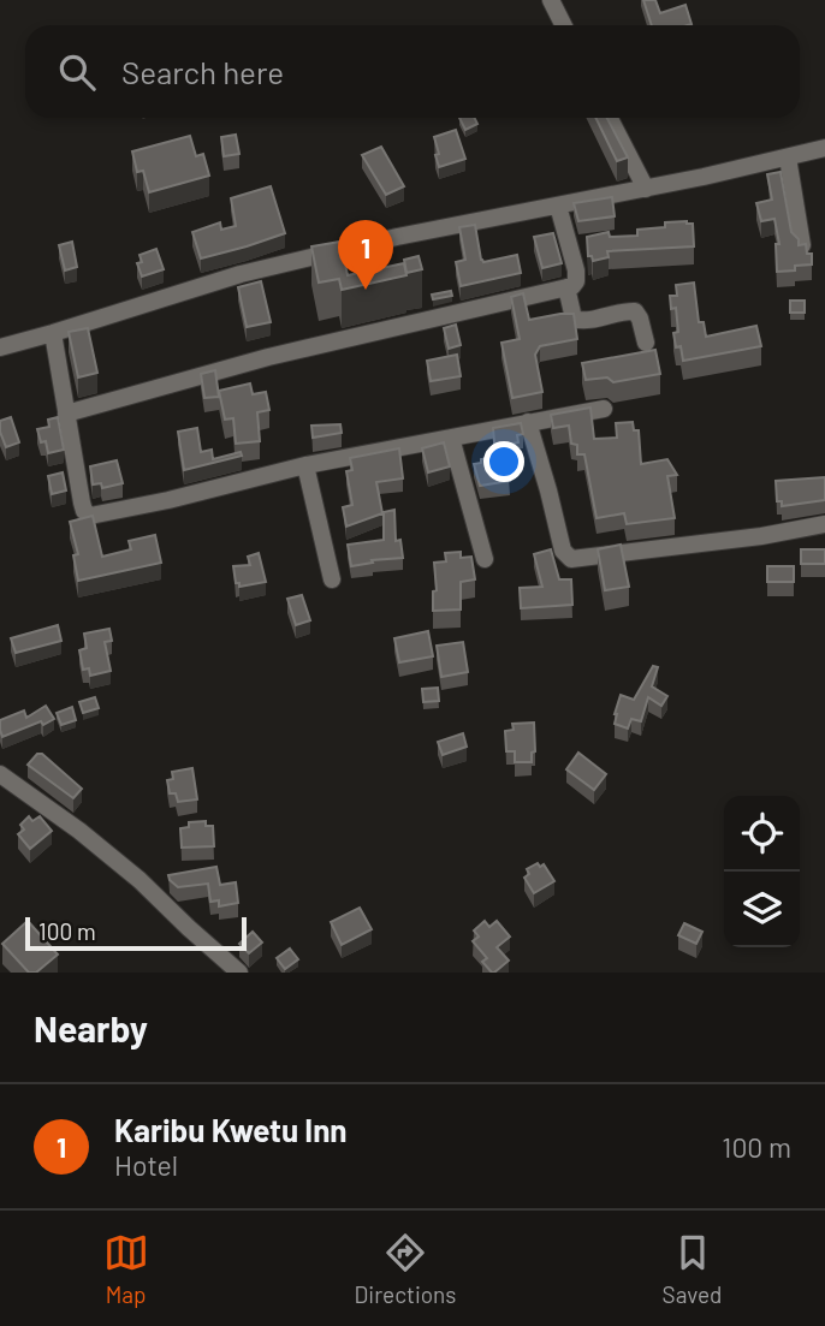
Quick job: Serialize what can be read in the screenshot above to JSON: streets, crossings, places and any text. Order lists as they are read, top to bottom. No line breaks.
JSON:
{"scale_bar":"100 m","page":{"search":"Search here","pins":"1","scale":"100 m","heading":"Nearby","list":[{"mark":"1","name":"Karibu Kwetu Inn","note":"Hotel","value":"100 m"}],"nav":["Map","Directions","Saved"]}}
